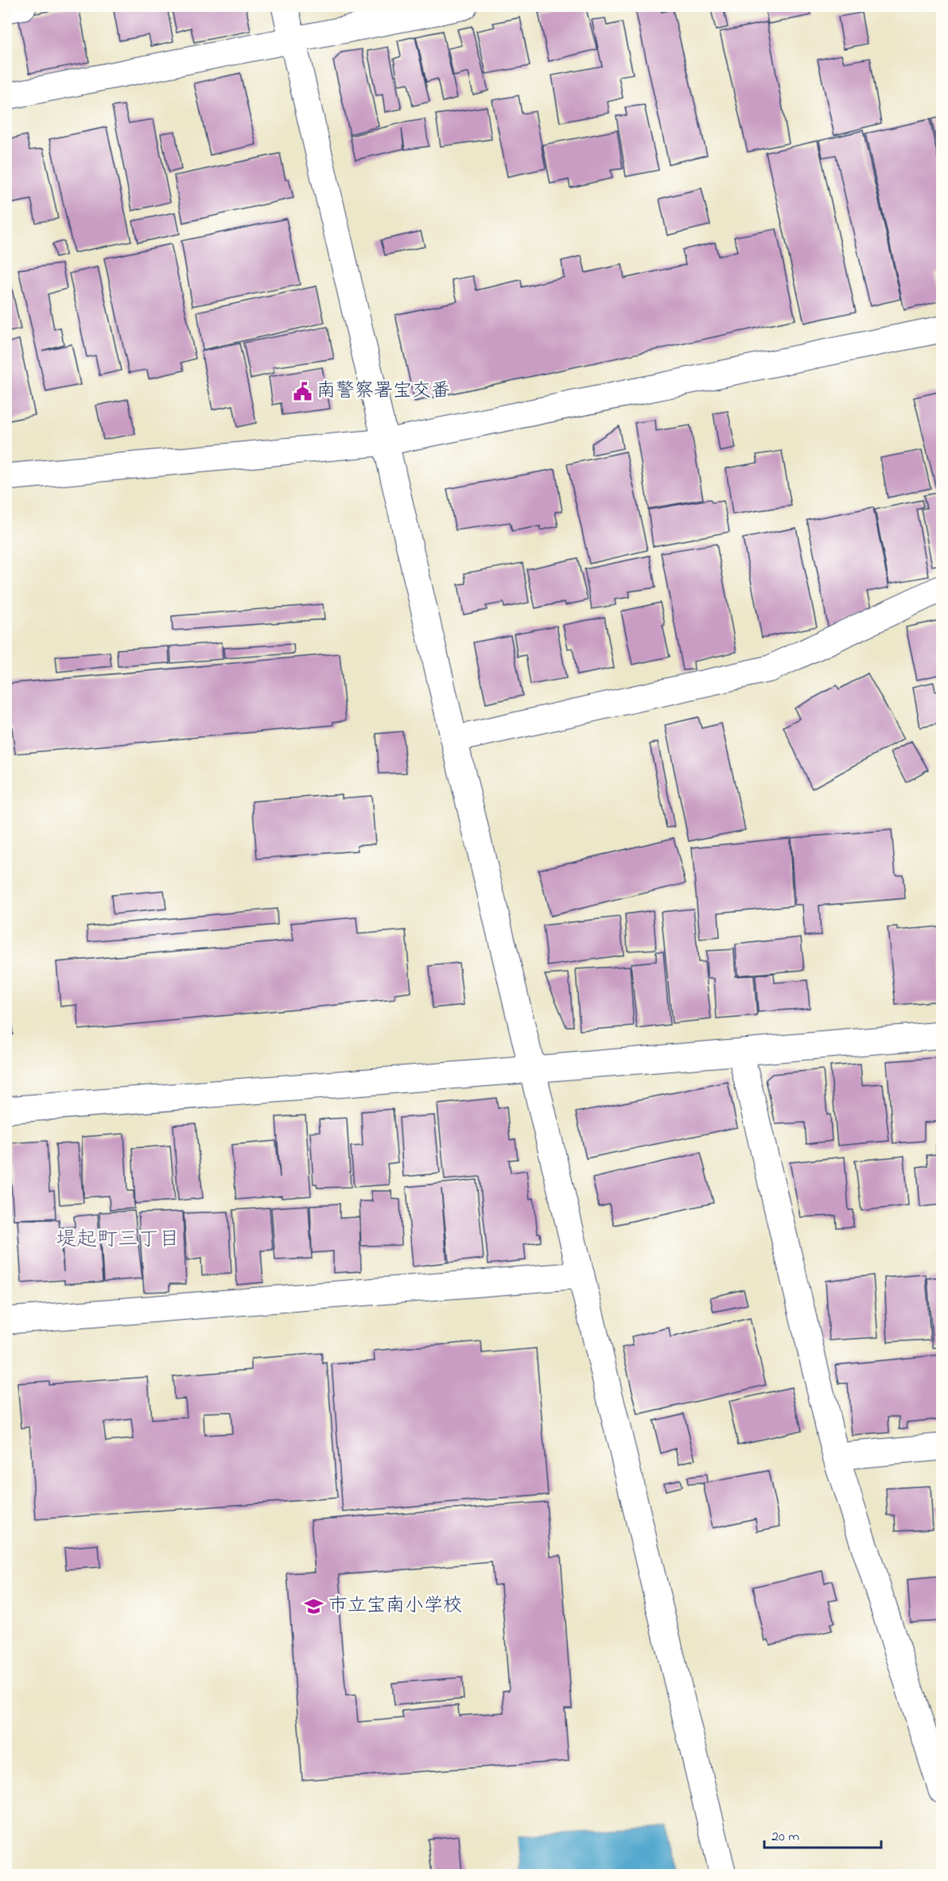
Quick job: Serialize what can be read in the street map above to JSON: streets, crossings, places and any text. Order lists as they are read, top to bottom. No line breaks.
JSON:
{"districts":["堤起町三丁目"],"places":{"public building":["南警察署宝交番"],"school or university":["市立宝南小学校"]},"scale_bar":"20 m"}
